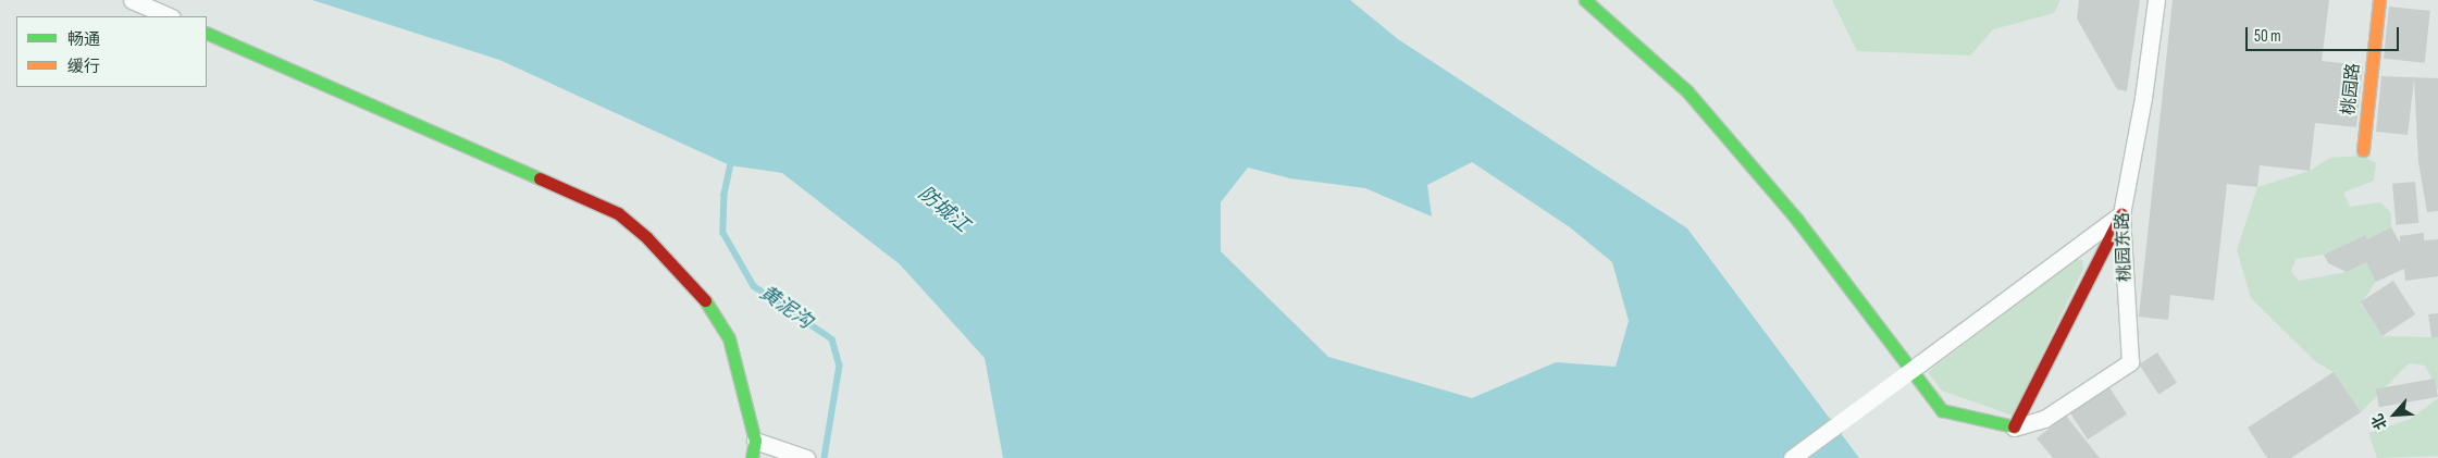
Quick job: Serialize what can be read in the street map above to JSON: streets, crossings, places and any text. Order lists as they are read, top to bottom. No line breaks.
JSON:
{"streets":{"street":["桃园路","桃园东路"]},"water":["防城江","黄泥沟"],"legend":["畅通","缓行"],"scale_bar":"50 m","north":"bottom left"}
